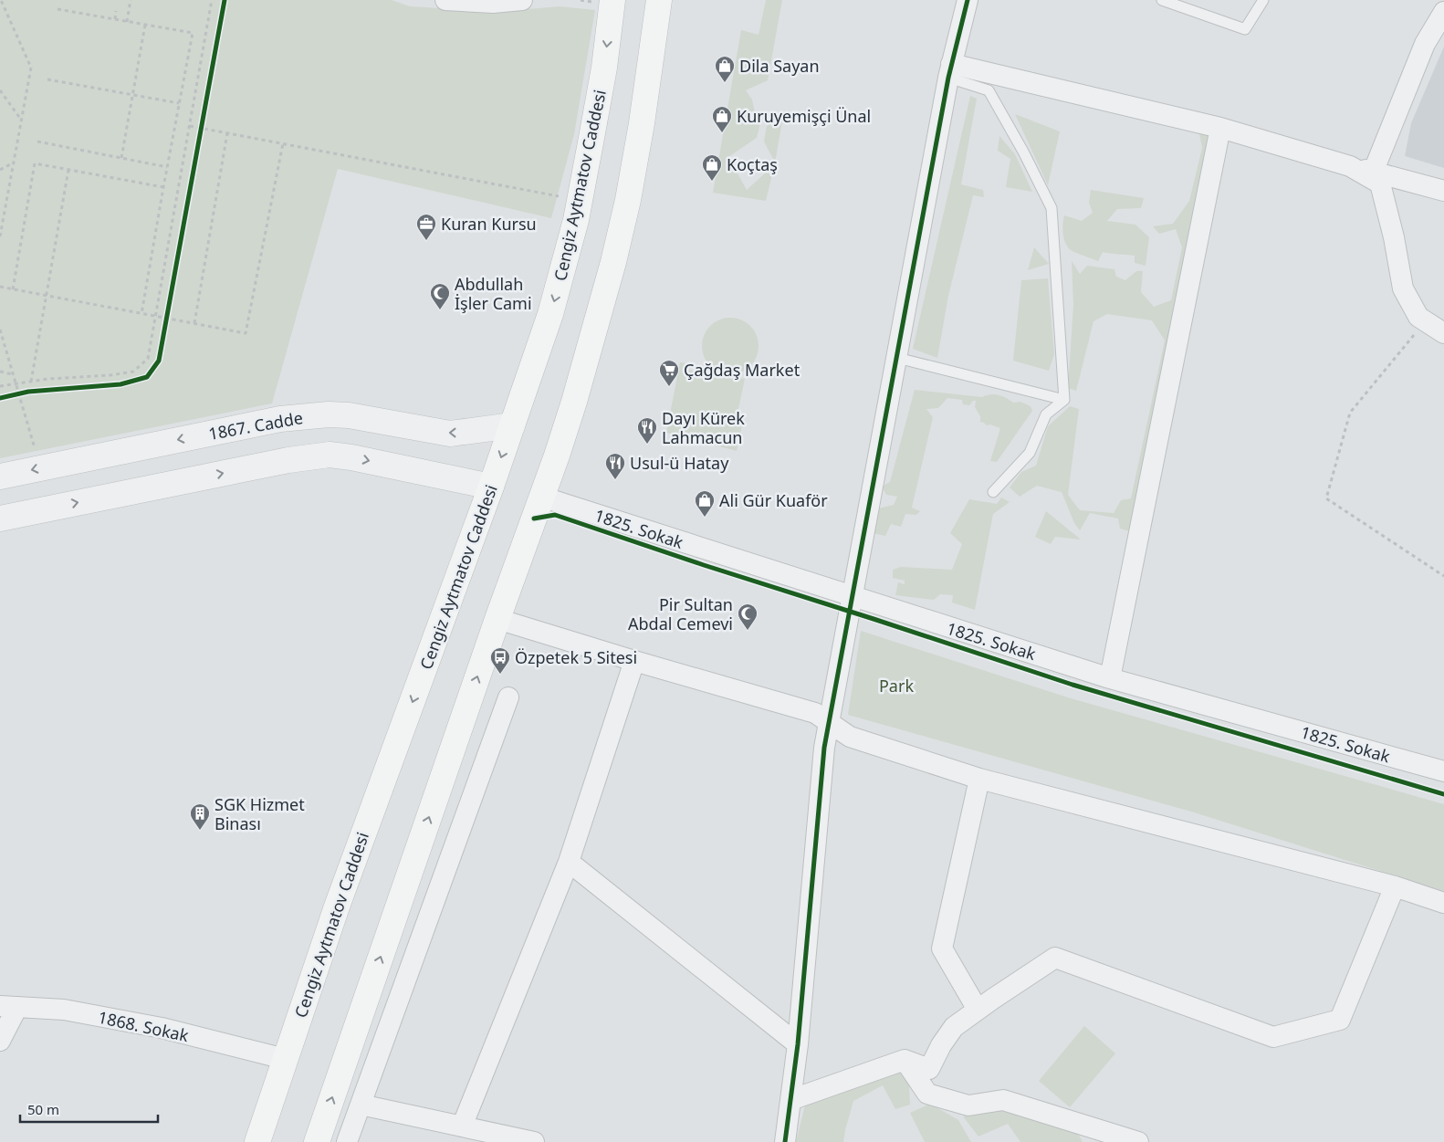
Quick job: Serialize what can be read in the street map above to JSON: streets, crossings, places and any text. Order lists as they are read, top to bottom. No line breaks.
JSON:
{"streets":{"main road":["Cengiz Aytmatov Caddesi"],"street":["1867. Cadde","1825. Sokak","1868. Sokak"]},"crossings":[["Cengiz Aytmatov Caddesi","1867. Cadde"],["Cengiz Aytmatov Caddesi","1868. Sokak"]],"parks":["Park"],"places":{"shop":["Dila Sayan","Kuruyemişçi Ünal","Koçtaş","Ali Gür Kuaför"],"office":["Kuran Kursu"],"mosque":["Abdullah İşler Cami","Pir Sultan Abdal Cemevi"],"supermarket":["Çağdaş Market"],"restaurant":["Dayı Kürek Lahmacun","Usul-ü Hatay"],"bus stop":["Özpetek 5 Sitesi"],"building":["SGK Hizmet Binası"]},"scale_bar":"50 m"}
